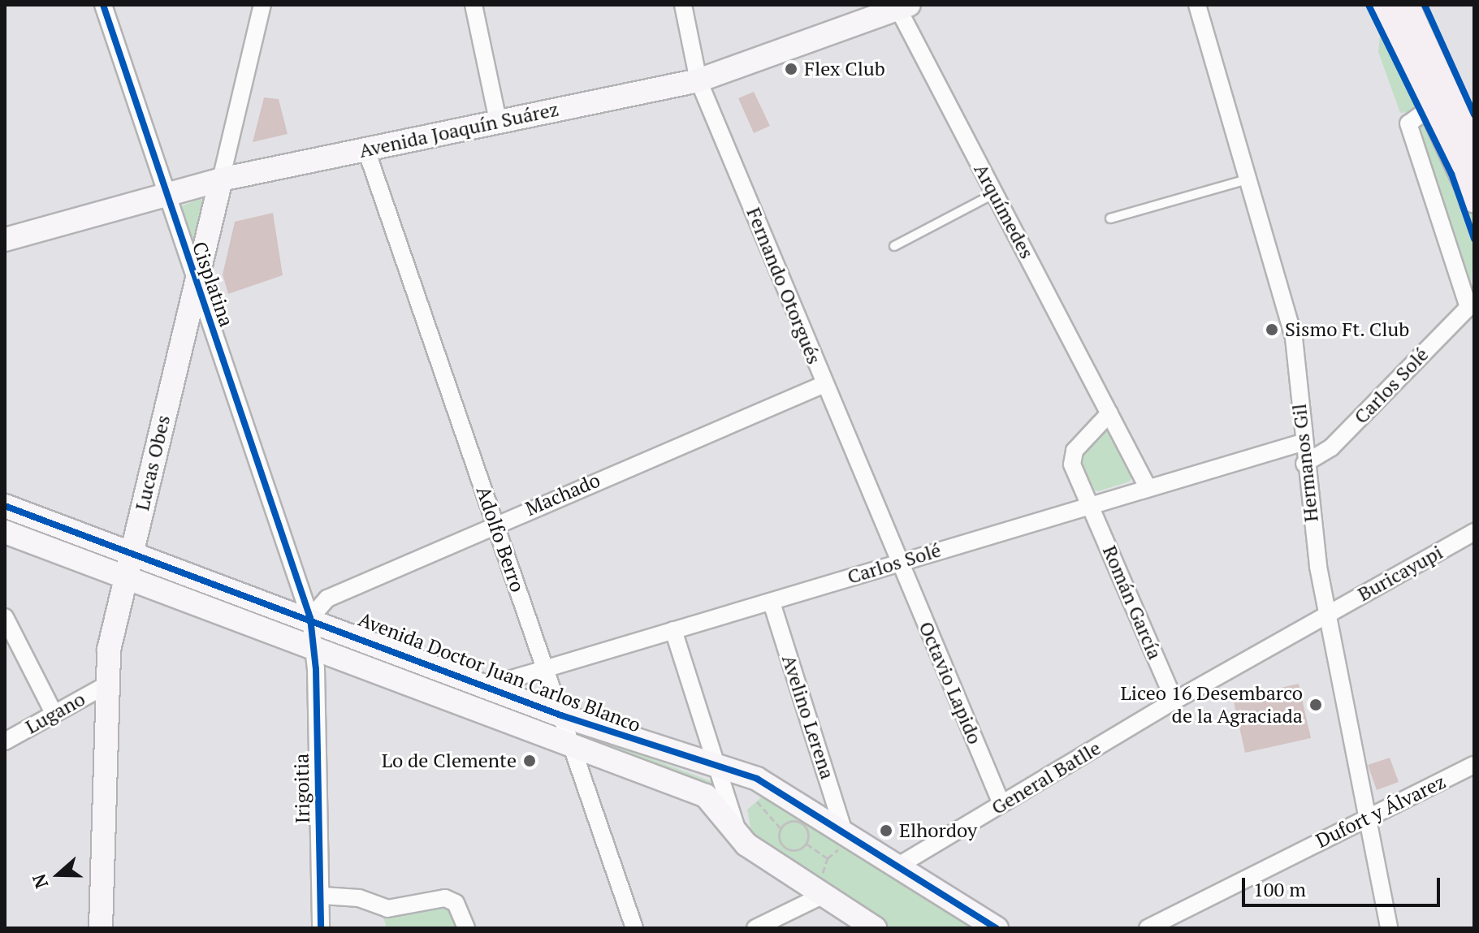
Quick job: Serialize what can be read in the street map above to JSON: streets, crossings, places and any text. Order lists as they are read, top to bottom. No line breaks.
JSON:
{"streets":{"street":["Avenida Joaquín Suárez","Arquímedes","Cisplatina","Fernando Otorgués","Carlos Solé","Lucas Obes","Hermanos Gil","Machado","Adolfo Berro","Buricayupi","Román García","Avenida Doctor Juan Carlos Blanco","Octavio Lapido","Lugano","Avelino Lerena","General Batlle","Irigoitia","Dufort y Álvarez"]},"crossings":[["Avenida Joaquín Suárez","Arquímedes"],["Avenida Joaquín Suárez","Cisplatina"],["Avenida Joaquín Suárez","Fernando Otorgués"],["Avenida Joaquín Suárez","Lucas Obes"],["Avenida Joaquín Suárez","Adolfo Berro"],["Arquímedes","Carlos Solé"],["Cisplatina","Lucas Obes"],["Cisplatina","Machado"],["Cisplatina","Avenida Doctor Juan Carlos Blanco"],["Cisplatina","Irigoitia"],["Fernando Otorgués","Carlos Solé"],["Fernando Otorgués","Machado"],["Fernando Otorgués","Octavio Lapido"],["Carlos Solé","Hermanos Gil"],["Carlos Solé","Adolfo Berro"],["Carlos Solé","Román García"],["Carlos Solé","Avenida Doctor Juan Carlos Blanco"],["Carlos Solé","Octavio Lapido"],["Carlos Solé","Avelino Lerena"],["Lucas Obes","Avenida Doctor Juan Carlos Blanco"],["Lucas Obes","Lugano"],["Hermanos Gil","Buricayupi"],["Hermanos Gil","General Batlle"],["Hermanos Gil","Dufort y Álvarez"],["Machado","Adolfo Berro"],["Machado","Avenida Doctor Juan Carlos Blanco"],["Adolfo Berro","Avenida Doctor Juan Carlos Blanco"],["Buricayupi","General Batlle"],["Román García","General Batlle"],["Avenida Doctor Juan Carlos Blanco","Avelino Lerena"],["Avenida Doctor Juan Carlos Blanco","General Batlle"],["Octavio Lapido","General Batlle"]],"places":["Flex Club","Sismo Ft. Club","Liceo 16 Desembarco de la Agraciada","Lo de Clemente","Elhordoy"],"scale_bar":"100 m","north":"left"}
